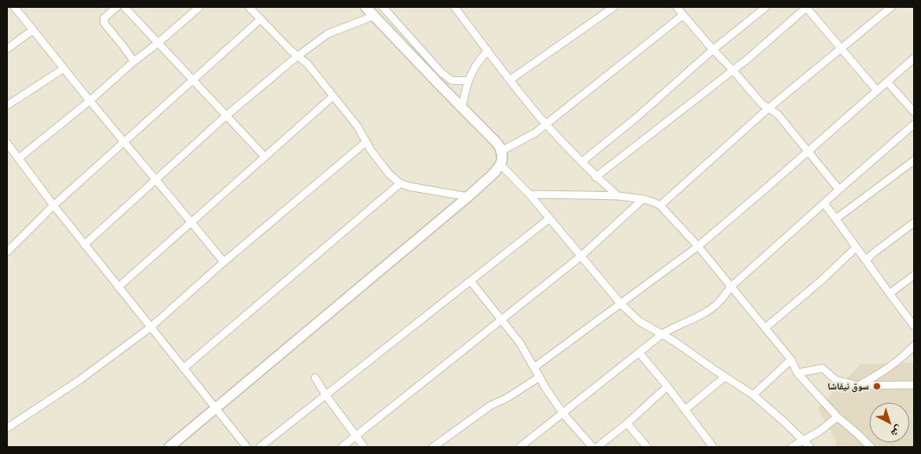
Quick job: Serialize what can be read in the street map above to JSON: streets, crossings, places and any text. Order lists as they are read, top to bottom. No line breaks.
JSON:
{"places":["سوق نيفاشا"],"north":"bottom right"}
